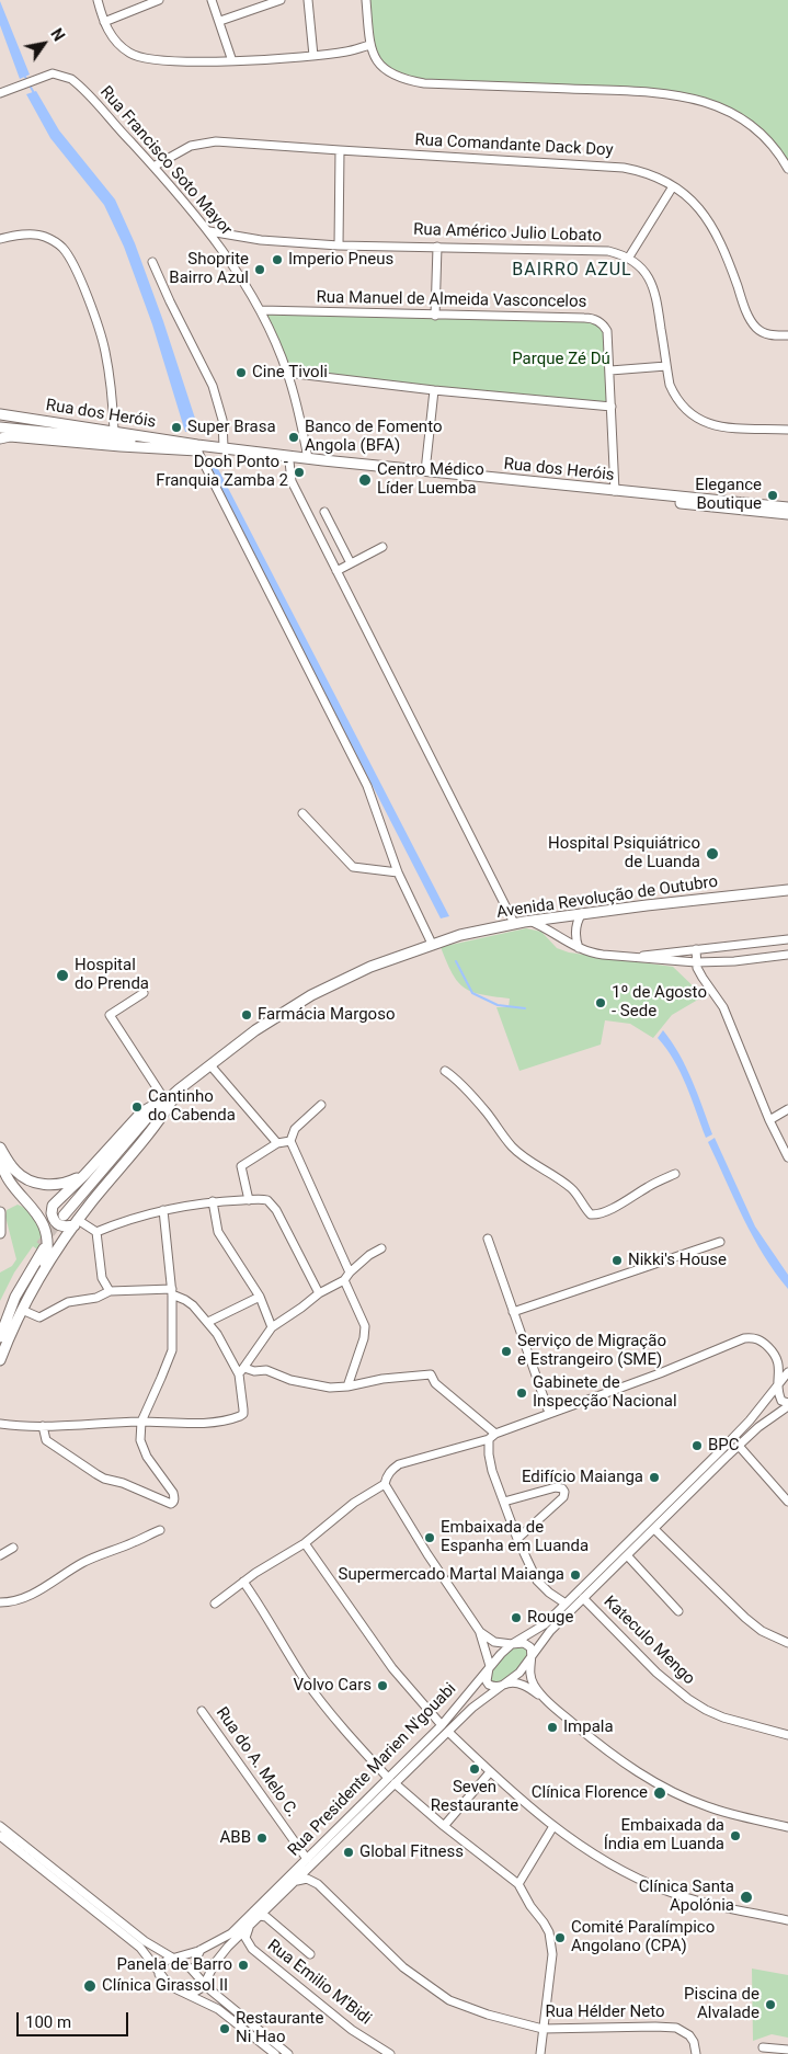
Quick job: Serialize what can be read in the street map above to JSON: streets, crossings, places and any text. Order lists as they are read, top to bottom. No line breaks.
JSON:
{"streets":{"main road":["Rua dos Heróis","Avenida Revolução de Outubro"],"street":["Rua Comandante Dack Doy","Rua Francisco Soto Mayor","Rua Américo Julio Lobato","Rua Manuel de Almeida Vasconcelos","Kateculo Mengo","Rua do A. Melo C.","Rua Presidente Marien N'gouabi","Rua Emilio M'Bidi","Rua Hélder Neto"]},"crossings":[["Rua Comandante Dack Doy","Rua Francisco Soto Mayor"],["Rua Francisco Soto Mayor","Rua Américo Julio Lobato"],["Rua Francisco Soto Mayor","Rua Manuel de Almeida Vasconcelos"],["Rua Francisco Soto Mayor","Rua dos Heróis"],["Rua Manuel de Almeida Vasconcelos","Rua dos Heróis"],["Kateculo Mengo","Rua Presidente Marien N'gouabi"],["Rua do A. Melo C.","Rua Presidente Marien N'gouabi"],["Rua Presidente Marien N'gouabi","Rua Emilio M'Bidi"]],"districts":["BAIRRO AZUL"],"parks":["Parque Zé Dú"],"places":["Imperio Pneus","Shoprite Bairro Azul","Cine Tivoli","Super Brasa","Banco de Fomento Angola (BFA)","Dooh Ponto - Franquia Zamba 2","Centro Médico Líder Luemba","Elegance Boutique","Hospital Psiquiátrico de Luanda","Hospital do Prenda","1º de Agosto - Sede","Farmácia Margoso","Cantinho do Cabenda","Nikki's House","Serviço de Migração e Estrangeiro (SME)","Gabinete de Inspecção Nacional","BPC","Edifício Maianga","Embaixada de Espanha em Luanda","Supermercado Martal Maianga","Rouge","Volvo Cars","Impala","Seven Restaurante","Clínica Florence","Embaixada da Índia em Luanda","ABB","Global Fitness","Clínica Santa Apolónia","Comité Paralímpico Angolano (CPA)","Panela de Barro","Clínica Girassol II","Piscina de Alvalade","Restaurante Ni Hao"],"scale_bar":"100 m","north":"top right"}
